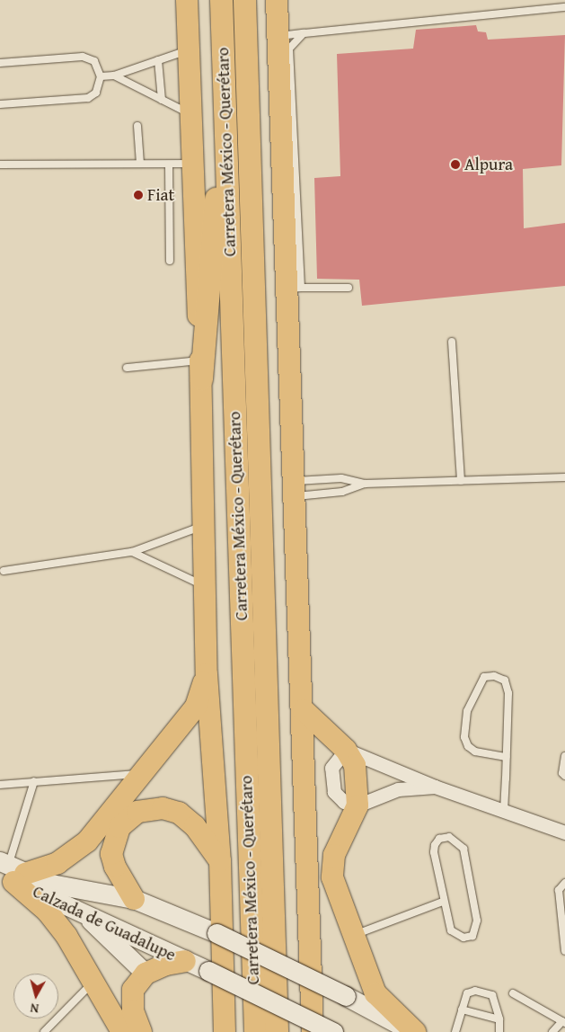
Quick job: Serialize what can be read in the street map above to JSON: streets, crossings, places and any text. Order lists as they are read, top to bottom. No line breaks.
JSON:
{"streets":{"highway":["Carretera México - Querétaro"],"main road":["Calzada de Guadalupe"]},"places":["Alpura","Fiat"],"north":"bottom"}
